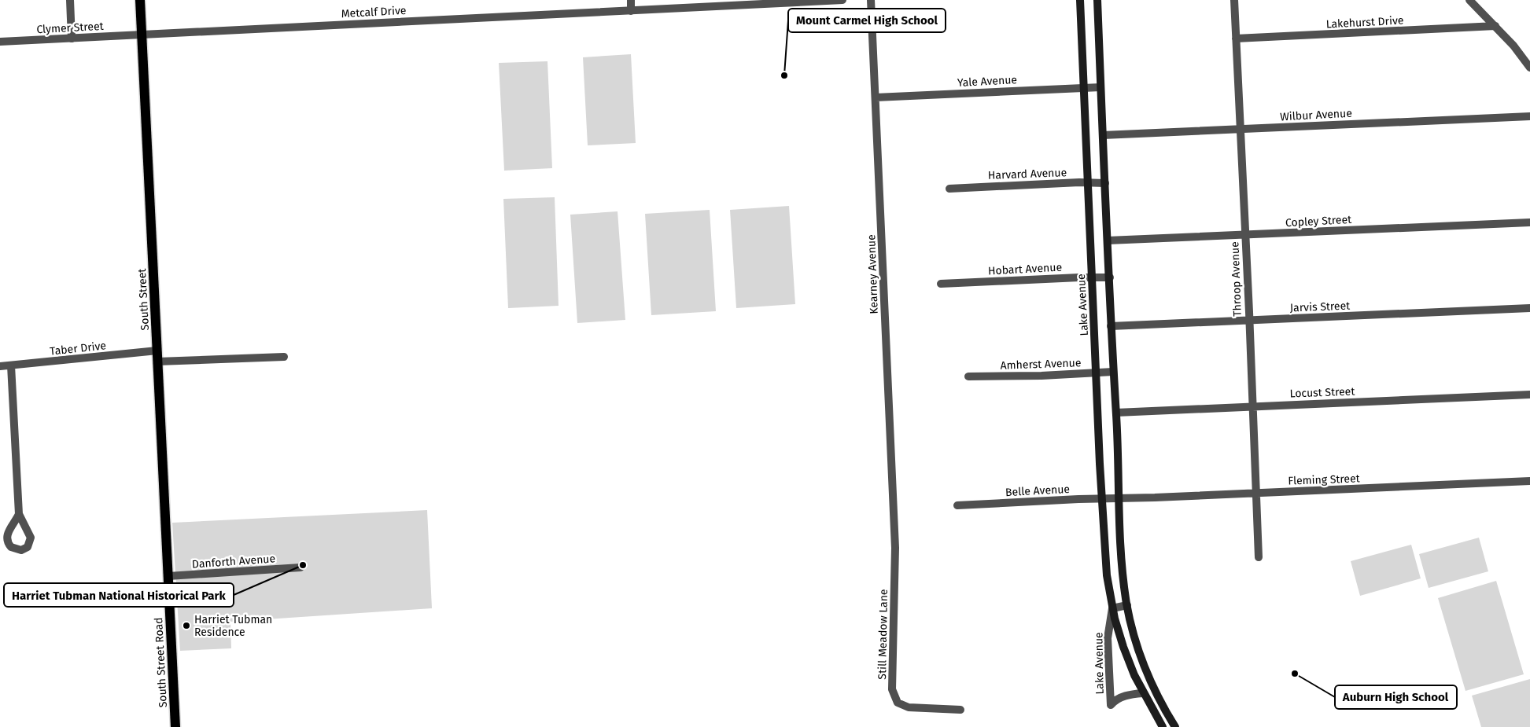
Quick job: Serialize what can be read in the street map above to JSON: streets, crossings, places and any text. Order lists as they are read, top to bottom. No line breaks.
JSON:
{"streets":{"main road":["South Street","Lake Avenue","South Street Road"],"street":["Metcalf Drive","Lakehurst Drive","Clymer Street","Yale Avenue","Wilbur Avenue","Harvard Avenue","Copley Street","Hobart Avenue","Kearney Avenue","Throop Avenue","Jarvis Street","Taber Drive","Amherst Avenue","Locust Street","Fleming Street","Belle Avenue","Danforth Avenue","Still Meadow Lane"]},"crossings":[["Metcalf Drive","Clymer Street"],["Metcalf Drive","South Street"],["Lakehurst Drive","Throop Avenue"],["Clymer Street","South Street"],["Yale Avenue","Kearney Avenue"],["Yale Avenue","Lake Avenue"],["Wilbur Avenue","Throop Avenue"],["Harvard Avenue","Lake Avenue"],["Copley Street","Throop Avenue"],["Hobart Avenue","Lake Avenue"],["Kearney Avenue","Still Meadow Lane"],["Throop Avenue","Jarvis Street"],["Throop Avenue","Locust Street"],["Throop Avenue","Fleming Street"],["South Street","Taber Drive"],["South Street","Danforth Avenue"],["South Street","South Street Road"],["Lake Avenue","Amherst Avenue"],["Lake Avenue","Belle Avenue"],["Fleming Street","Belle Avenue"]],"places":["Mount Carmel High School","Harriet Tubman National Historical Park","Harriet Tubman Residence","Auburn High School"]}
